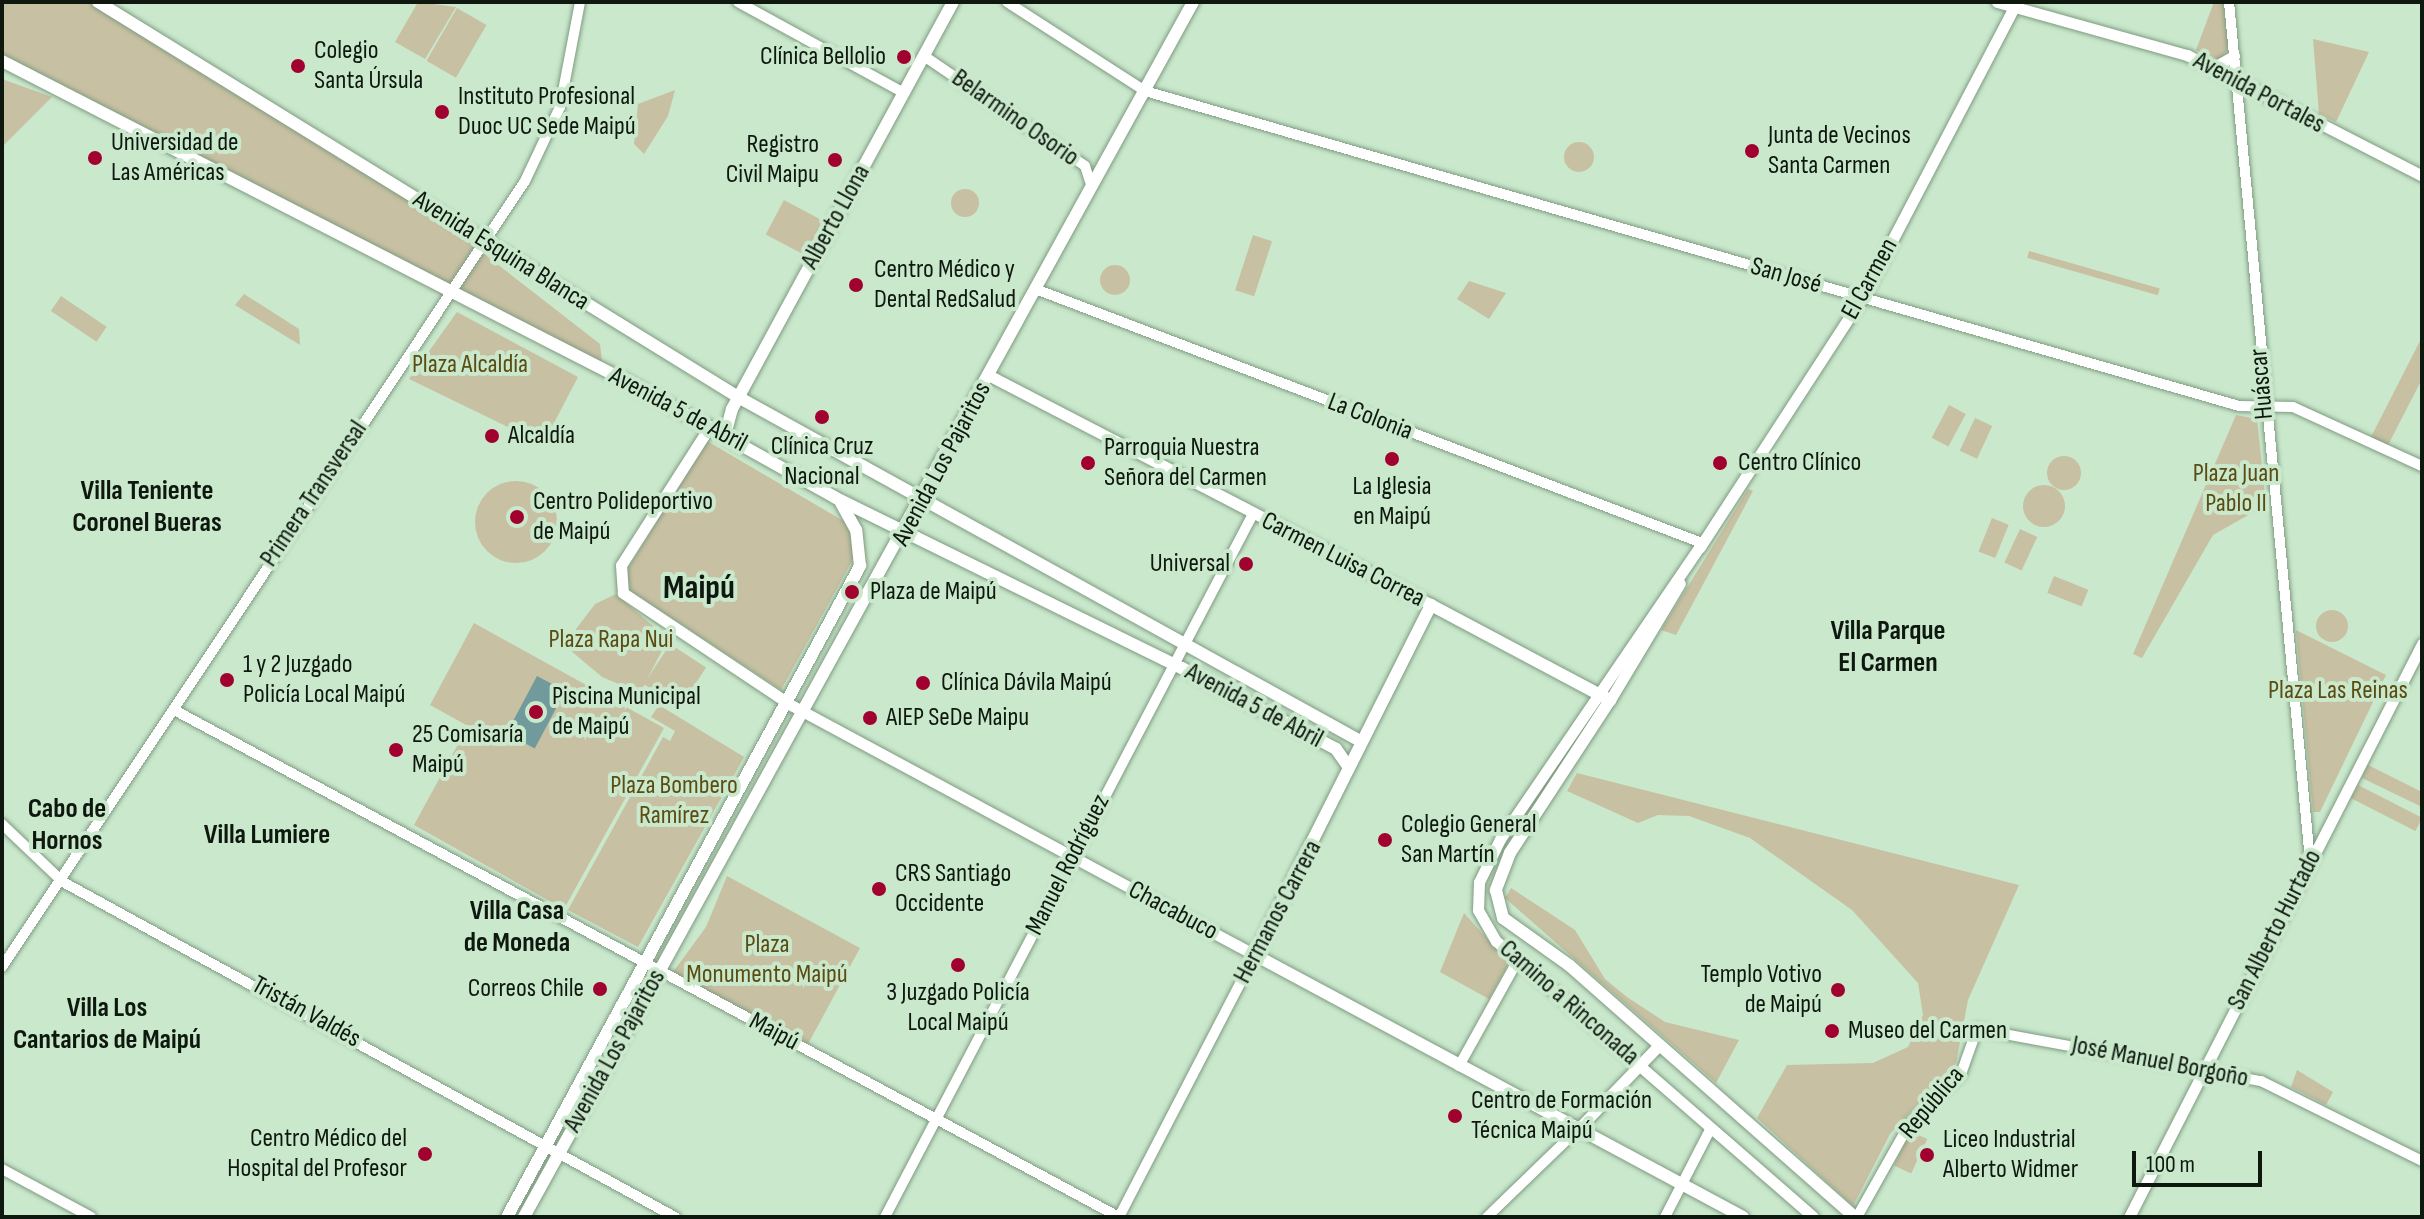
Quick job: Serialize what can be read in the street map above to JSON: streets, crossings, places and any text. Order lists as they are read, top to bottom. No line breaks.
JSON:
{"streets":{"main road":["Avenida Portales","Alberto Llona","Avenida Esquina Blanca","El Carmen","Avenida 5 de Abril","Avenida Los Pajaritos","Carmen Luisa Correa","Chacabuco","Hermanos Carrera","San Alberto Hurtado","Camino a Rinconada"],"street":["Belarmino Osorio","San José","Huáscar","La Colonia","Primera Transversal","Manuel Rodríguez","Tristán Valdés","Maipú","José Manuel Borgoño","República"]},"crossings":[["Avenida Portales","El Carmen"],["Avenida Portales","Huáscar"],["Belarmino Osorio","Alberto Llona"],["Belarmino Osorio","Avenida Los Pajaritos"],["Alberto Llona","Avenida Esquina Blanca"],["Alberto Llona","Avenida 5 de Abril"],["Avenida Esquina Blanca","Avenida 5 de Abril"],["Avenida Esquina Blanca","Primera Transversal"],["San José","El Carmen"],["San José","Huáscar"],["San José","Avenida Los Pajaritos"],["El Carmen","La Colonia"],["El Carmen","Carmen Luisa Correa"],["El Carmen","Camino a Rinconada"],["Huáscar","San Alberto Hurtado"],["Avenida 5 de Abril","Avenida Los Pajaritos"],["Avenida 5 de Abril","Primera Transversal"],["Avenida 5 de Abril","Manuel Rodríguez"],["Avenida 5 de Abril","Chacabuco"],["Avenida 5 de Abril","Hermanos Carrera"],["La Colonia","Avenida Los Pajaritos"],["Avenida Los Pajaritos","Carmen Luisa Correa"],["Avenida Los Pajaritos","Chacabuco"],["Avenida Los Pajaritos","Tristán Valdés"],["Avenida Los Pajaritos","Maipú"],["Primera Transversal","Tristán Valdés"],["Primera Transversal","Maipú"],["Carmen Luisa Correa","Manuel Rodríguez"],["Carmen Luisa Correa","Hermanos Carrera"],["Manuel Rodríguez","Chacabuco"],["Manuel Rodríguez","Maipú"],["Chacabuco","Hermanos Carrera"],["Hermanos Carrera","Maipú"],["San Alberto Hurtado","José Manuel Borgoño"],["Camino a Rinconada","República"],["José Manuel Borgoño","República"]],"districts":["Villa Teniente Coronel Bueras","Maipú","Villa Parque El Carmen","Cabo de Hornos","Villa Lumiere","Villa Casa de Moneda","Villa Los Cantarios de Maipú"],"parks":["Plaza Alcaldía","Plaza Juan Pablo II","Plaza Rapa Nui","Plaza Las Reinas","Plaza Bombero Ramírez","Plaza Monumento Maipú"],"places":["Clínica Bellolio","Colegio Santa Úrsula","Instituto Profesional Duoc UC Sede Maipú","Junta de Vecinos Santa Carmen","Universidad de Las Américas","Registro Civil Maipu","Centro Médico y Dental RedSalud","Clínica Cruz Nacional","Alcaldía","La Iglesia en Maipú","Parroquia Nuestra Señora del Carmen","Centro Clínico","Centro Polideportivo de Maipú","Universal","Plaza de Maipú","1 y 2 Juzgado Policía Local Maipú","Clínica Dávila Maipú","Piscina Municipal de Maipú","AIEP SeDe Maipu","25 Comisaría Maipú","Colegio General San Martín","CRS Santiago Occidente","3 Juzgado Policía Local Maipú","Correos Chile","Templo Votivo de Maipú","Museo del Carmen","Centro de Formación Técnica Maipú","Centro Médico del Hospital del Profesor","Liceo Industrial Alberto Widmer"],"scale_bar":"100 m"}
